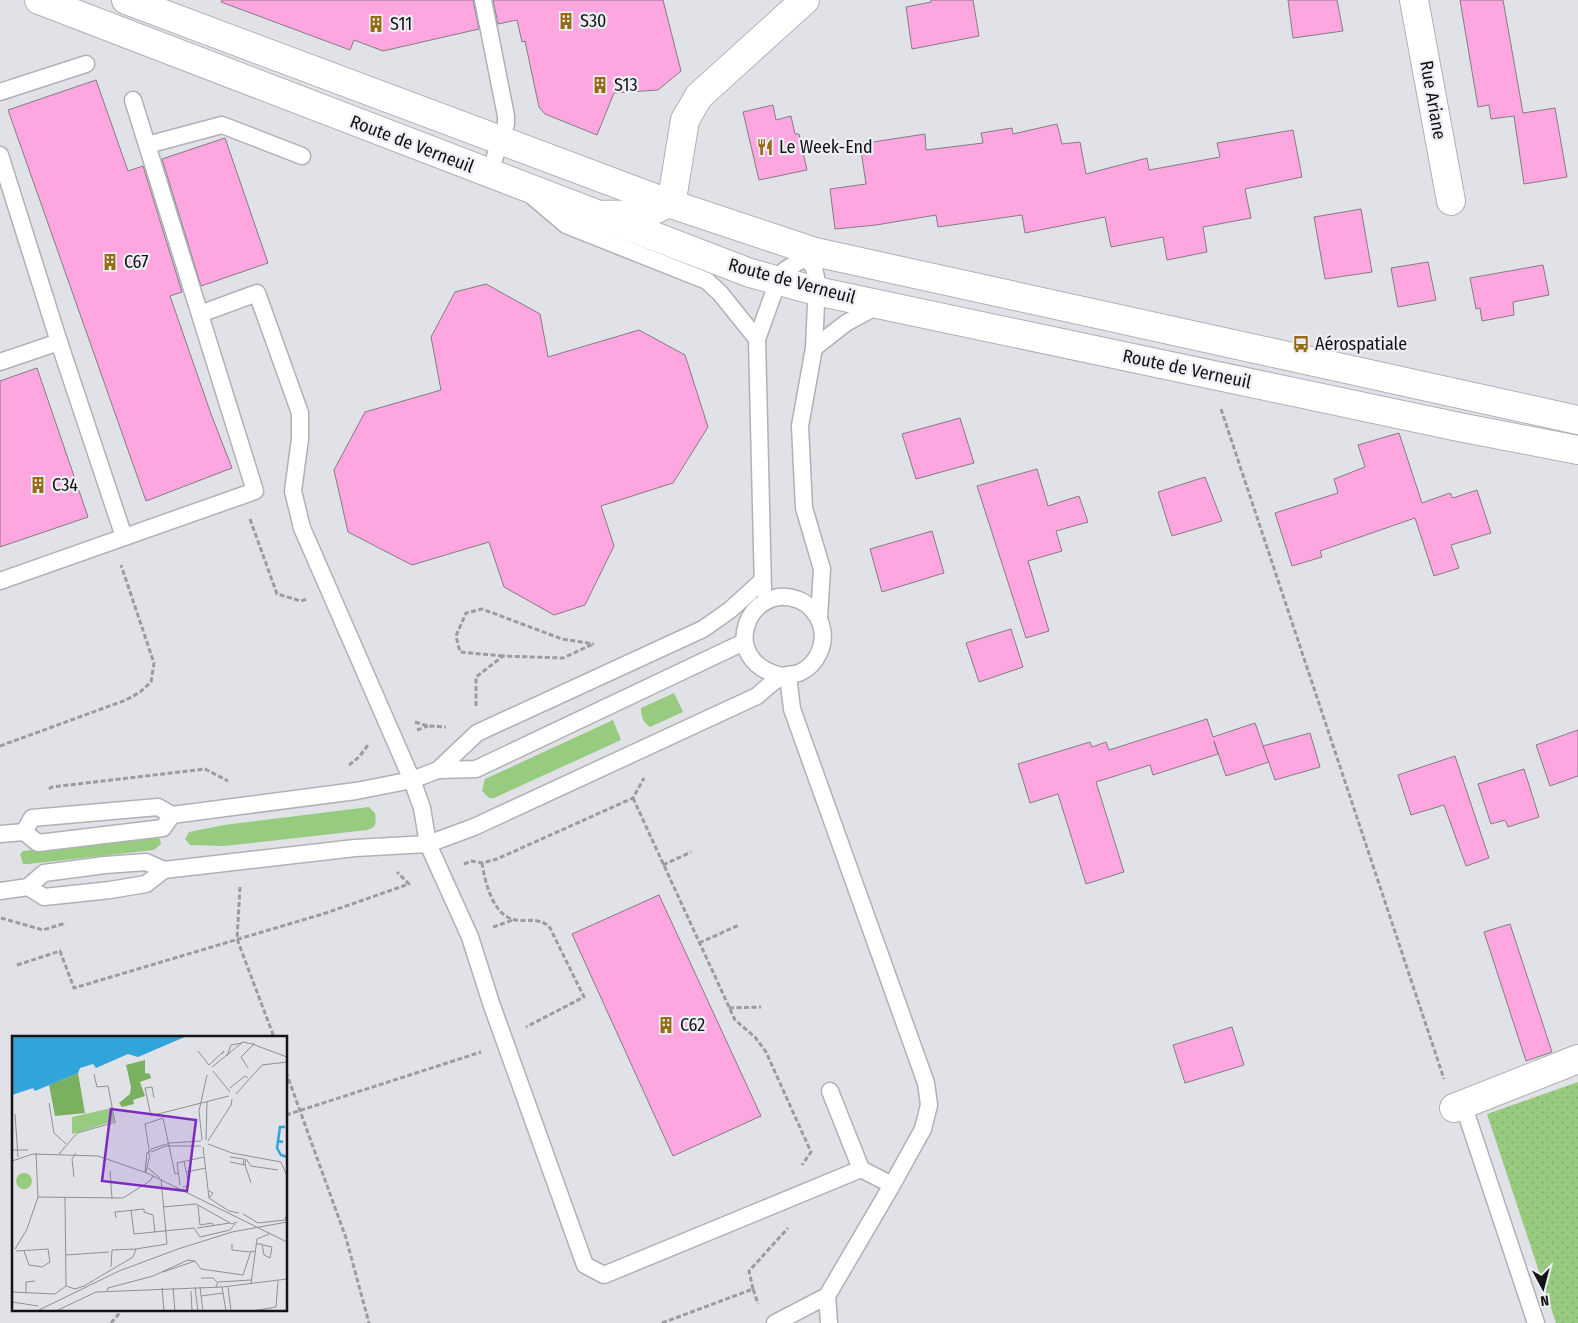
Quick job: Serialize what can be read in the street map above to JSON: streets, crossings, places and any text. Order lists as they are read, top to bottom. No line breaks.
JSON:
{"streets":{"main road":["Rue Ariane","Route de Verneuil"]},"places":{"building":["S30","S11","S13","C67","C34","C62"],"restaurant":["Le Week-End"],"bus stop":["Aérospatiale"]},"north":"bottom"}
